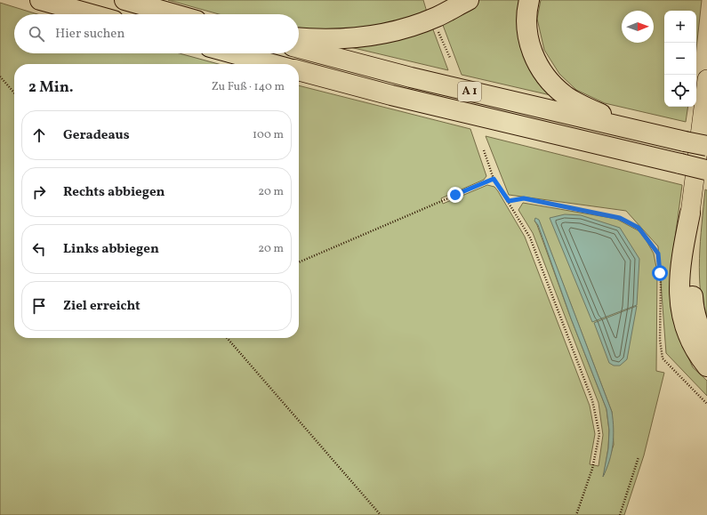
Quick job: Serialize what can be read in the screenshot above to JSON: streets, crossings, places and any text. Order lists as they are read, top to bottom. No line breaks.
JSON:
{"streets":{"highway":["A 1"]},"north":"right","page":{"map_buttons":["+","−"],"search":"Hier suchen","heading":["2 Min.","Zu Fuß · 140 m"],"list":[["Geradeaus","100 m"],["Rechts abbiegen","20 m"],["Links abbiegen","20 m"],"Ziel erreicht"]}}
